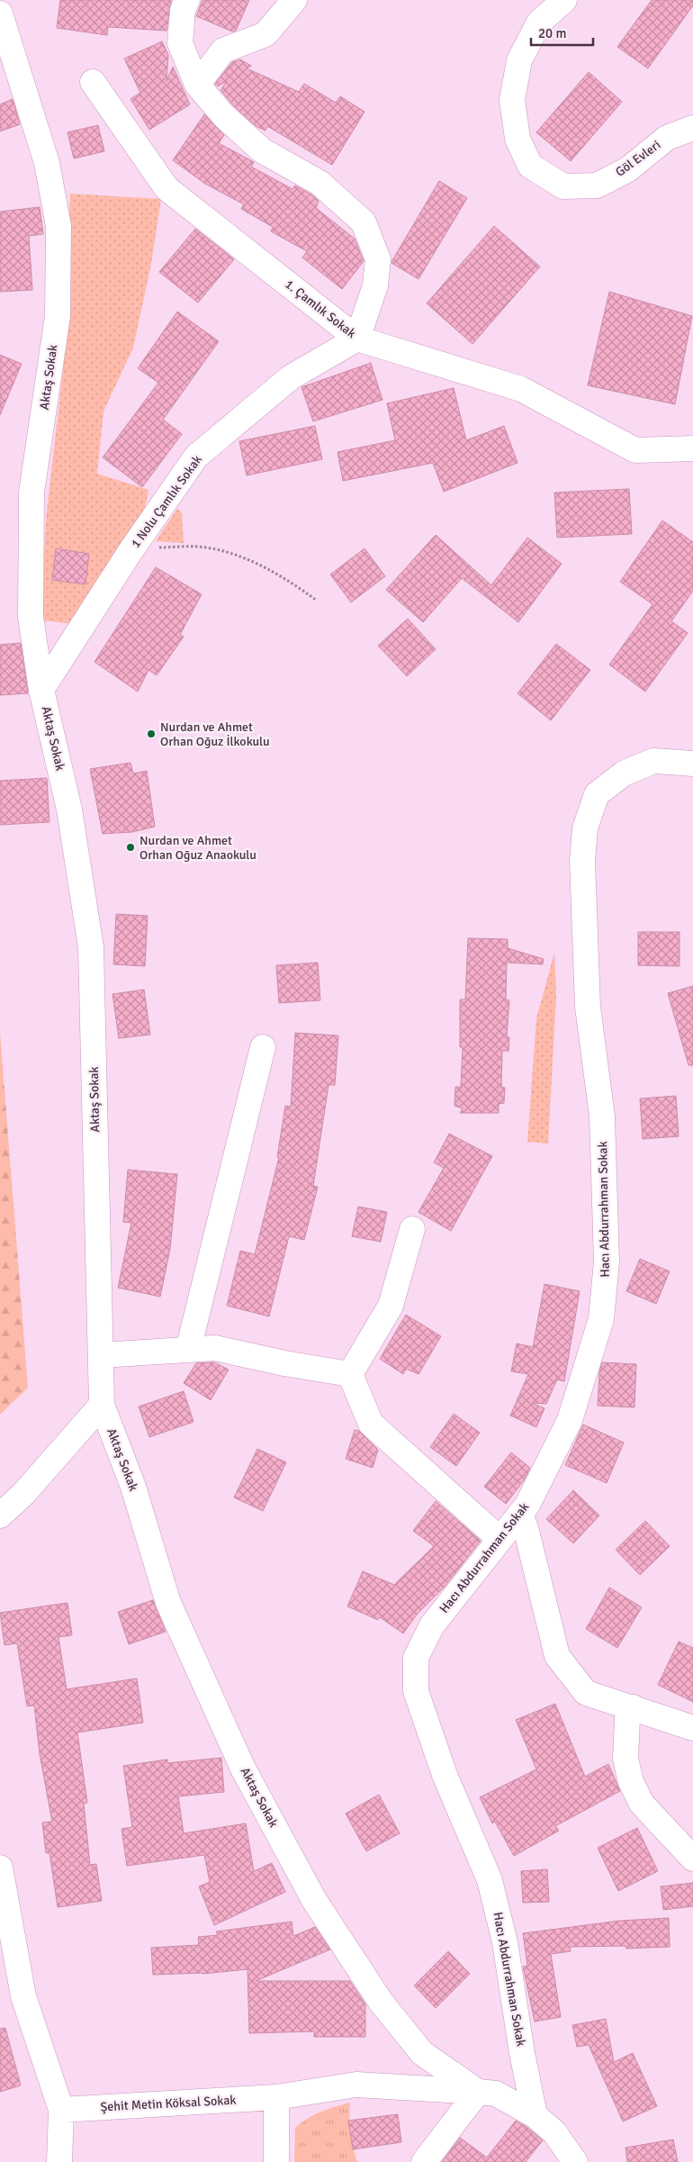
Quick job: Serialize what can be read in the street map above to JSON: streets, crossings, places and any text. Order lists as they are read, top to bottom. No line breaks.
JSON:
{"streets":{"street":["Göl Evleri","1. Çamlık Sokak","Aktaş Sokak","1 Nolu Çamlık Sokak","Hacı Abdurrahman Sokak","Şehit Metin Köksal Sokak"]},"crossings":[["1. Çamlık Sokak","1 Nolu Çamlık Sokak"],["Aktaş Sokak","1 Nolu Çamlık Sokak"],["Aktaş Sokak","Şehit Metin Köksal Sokak"],["Hacı Abdurrahman Sokak","Şehit Metin Köksal Sokak"]],"places":["Nurdan ve Ahmet Orhan Oğuz İlkokulu","Nurdan ve Ahmet Orhan Oğuz Anaokulu"],"scale_bar":"20 m"}
